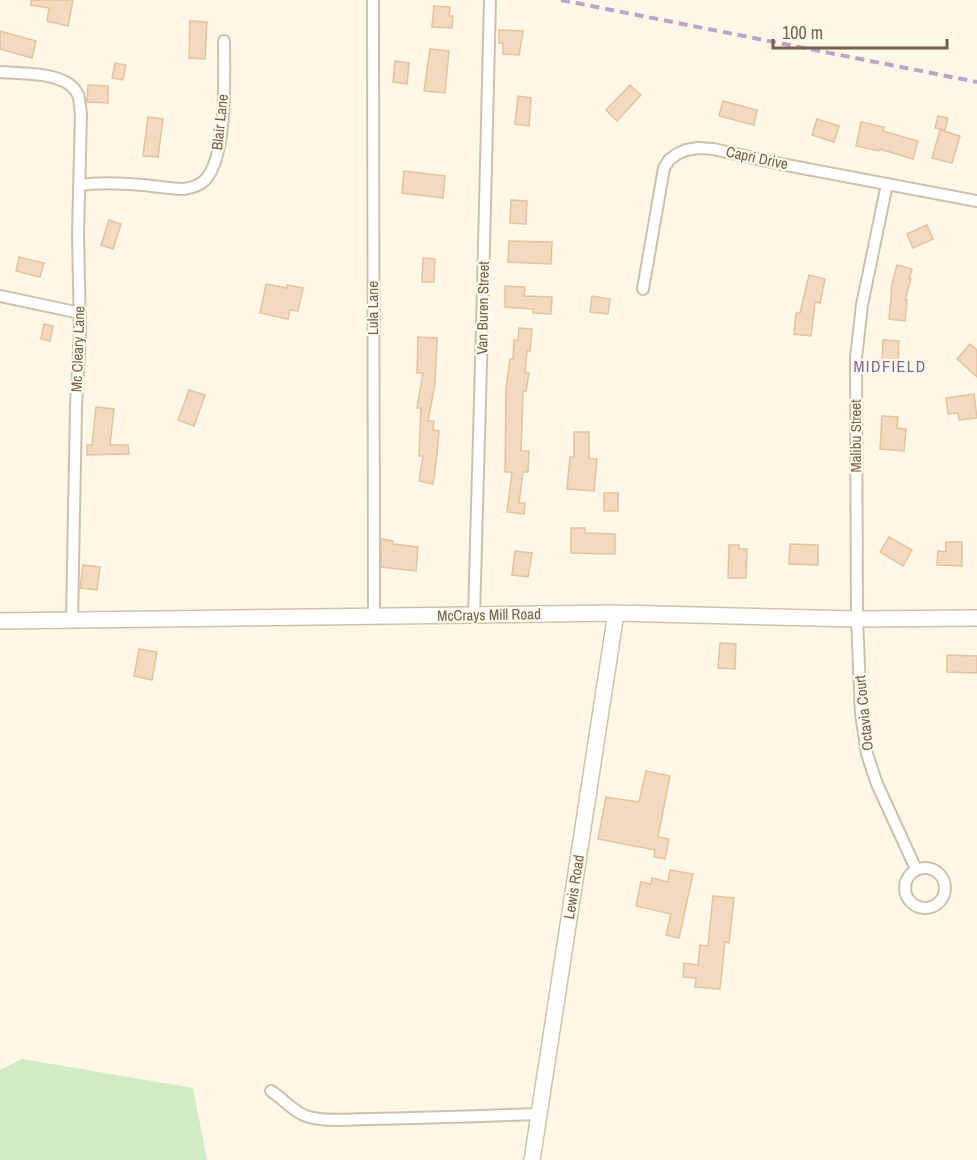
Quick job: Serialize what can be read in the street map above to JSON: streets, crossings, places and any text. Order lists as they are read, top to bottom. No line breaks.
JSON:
{"streets":{"street":["Blair Lane","Capri Drive","Lula Lane","Van Buren Street","Mc Cleary Lane","Malibu Street","McCrays Mill Road","Octavia Court","Lewis Road"]},"crossings":[["Blair Lane","Mc Cleary Lane"],["Capri Drive","Malibu Street"],["Lula Lane","McCrays Mill Road"],["Van Buren Street","McCrays Mill Road"],["Mc Cleary Lane","McCrays Mill Road"],["Malibu Street","McCrays Mill Road"],["Malibu Street","Octavia Court"],["McCrays Mill Road","Octavia Court"],["McCrays Mill Road","Lewis Road"]],"districts":["MIDFIELD"],"scale_bar":"100 m"}
